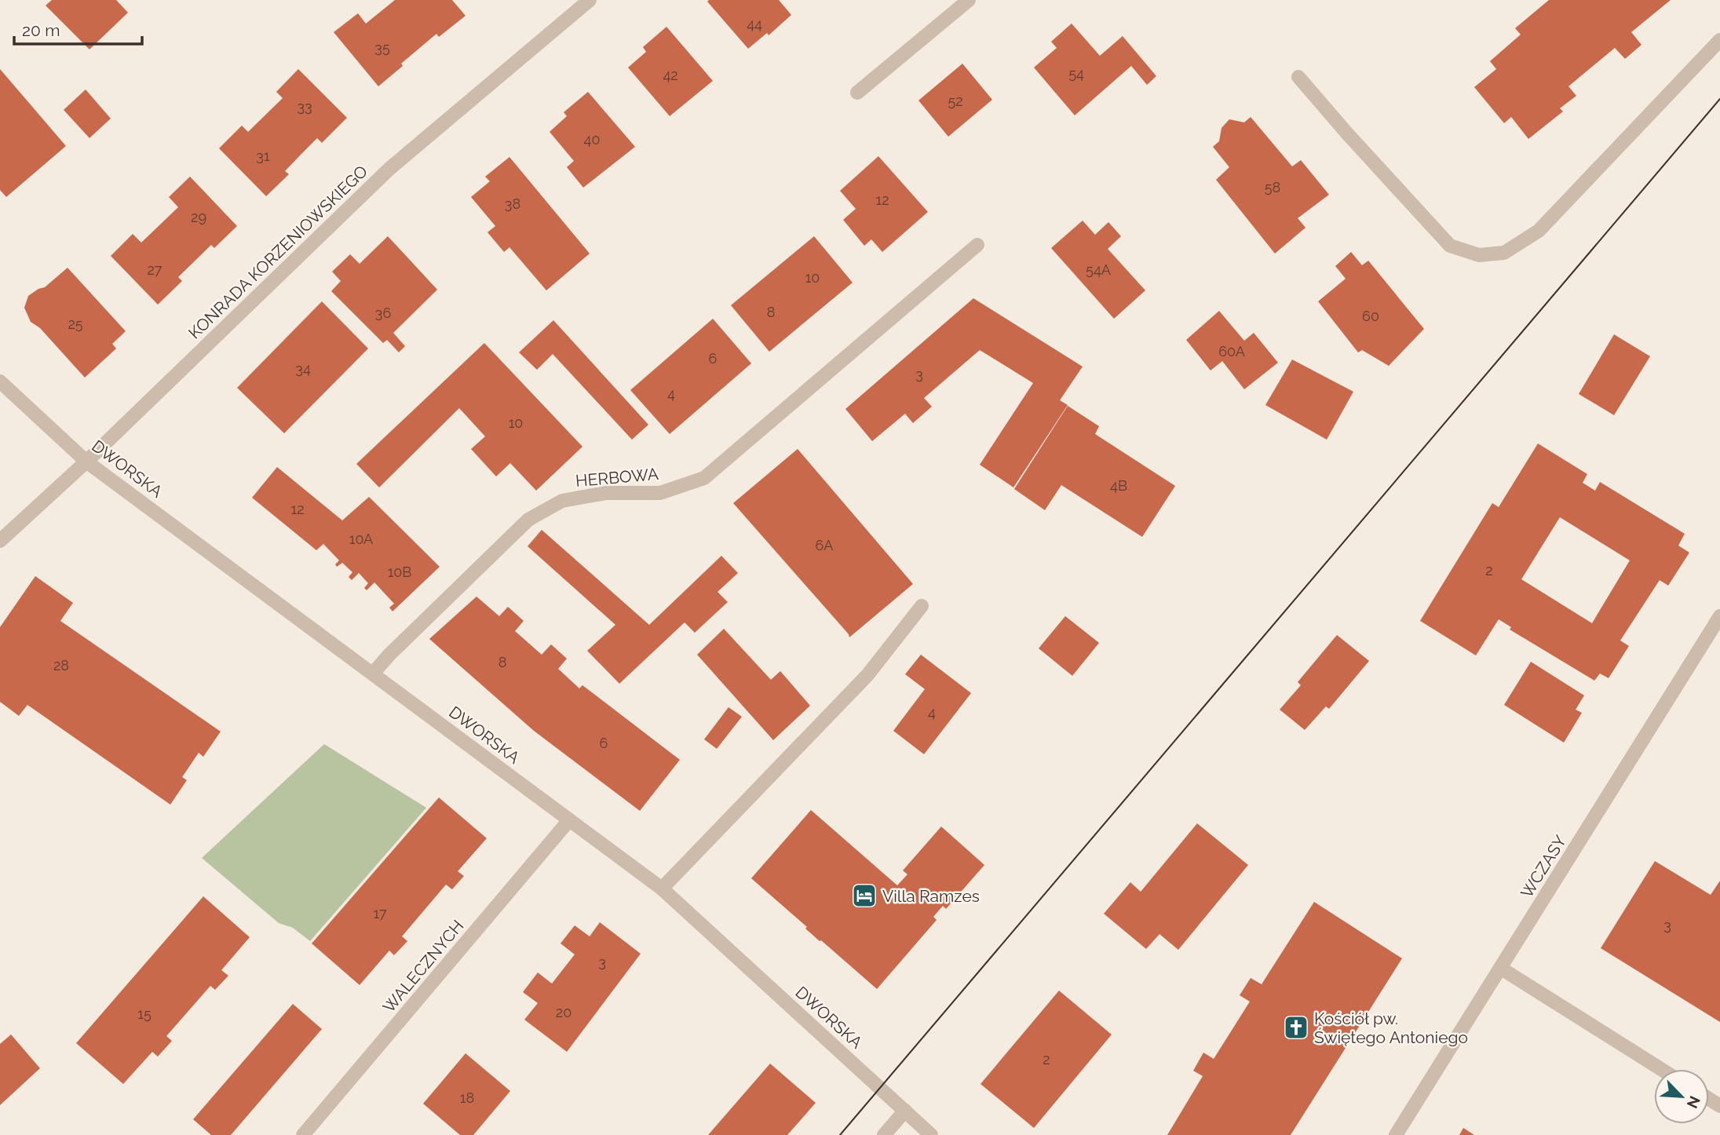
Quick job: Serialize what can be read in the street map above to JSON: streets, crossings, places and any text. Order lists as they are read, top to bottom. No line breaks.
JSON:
{"streets":{"street":["KONRADA KORZENIOWSKIEGO","DWORSKA","HERBOWA","WCZASY","WALECZNYCH"]},"crossings":[["KONRADA KORZENIOWSKIEGO","DWORSKA"],["DWORSKA","HERBOWA"],["DWORSKA","WALECZNYCH"]],"places":{"hotel":["Villa Ramzes"],"church":["Kościół pw. Świętego Antoniego"]},"house_numbers":["44","35","54","42","52","33","40","31","58","12","38","29","27","54A","10","8","36","60","25","60A","6","34","3","4","10","4B","12","10A","6A","2","10B","8","28","4","6","17","3","3","20","15","2","18"],"scale_bar":"20 m","north":"bottom right"}
